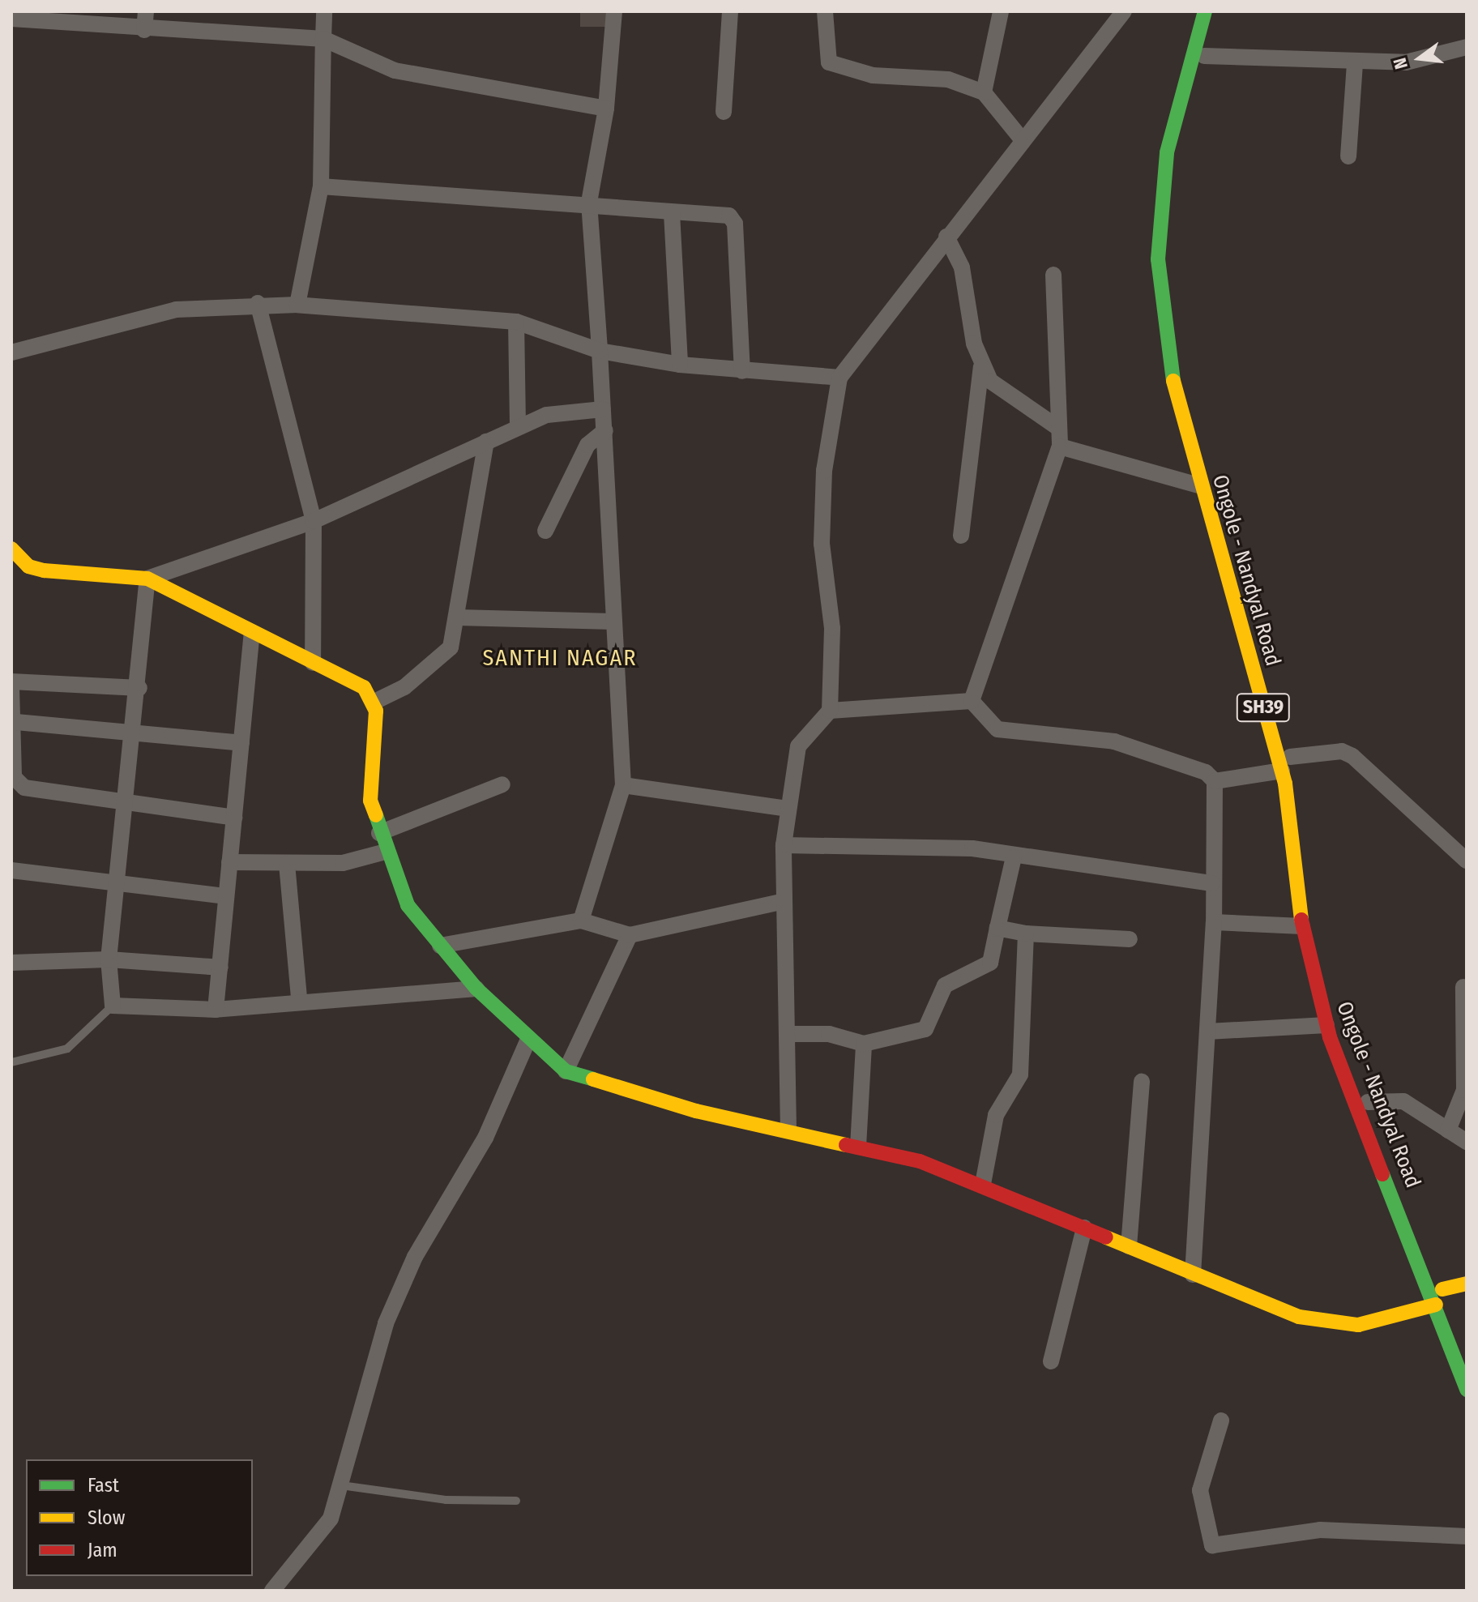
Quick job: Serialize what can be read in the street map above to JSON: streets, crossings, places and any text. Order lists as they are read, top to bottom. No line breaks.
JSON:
{"streets":{"main road":["Ongole - Nandyal Road","SH39"]},"districts":["SANTHI NAGAR"],"legend":["Fast","Slow","Jam"],"north":"left"}
